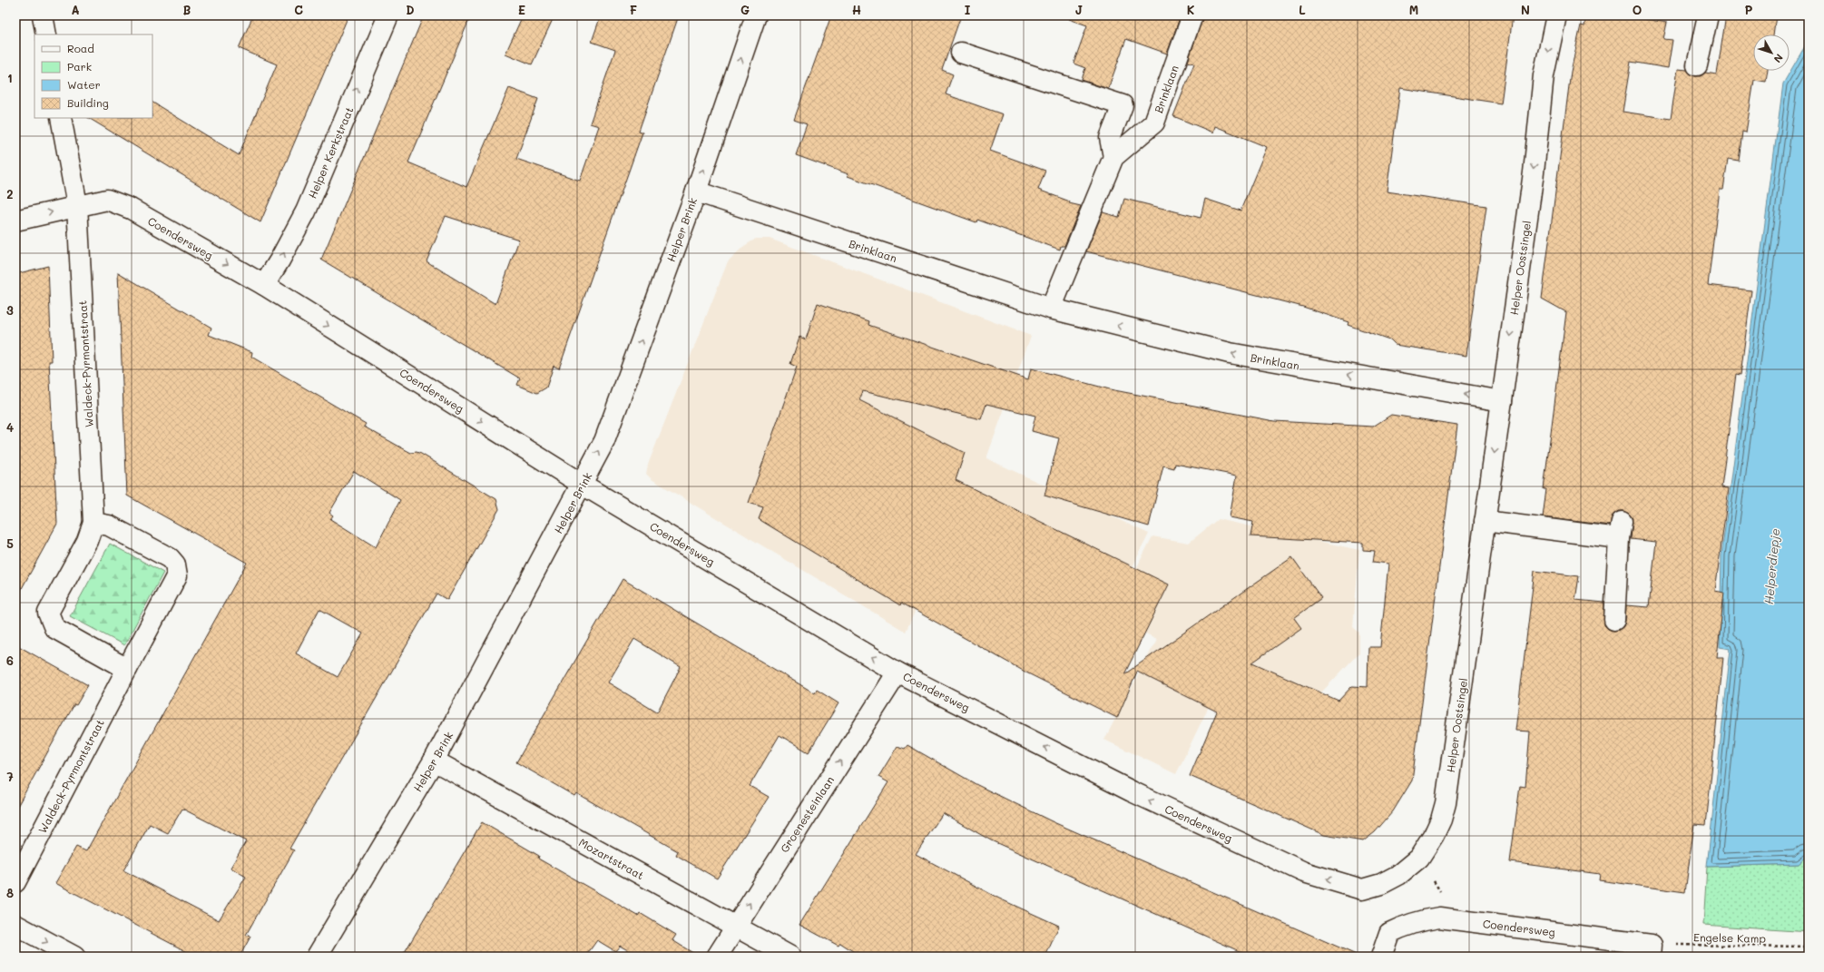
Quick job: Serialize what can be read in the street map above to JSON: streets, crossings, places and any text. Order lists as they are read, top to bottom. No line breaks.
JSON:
{"streets":{"street":["Brinklaan","Helper Kerkstraat","Helper Brink","Coendersweg","Helper Oostsingel","Waldeck-Pyrmontstraat","Groenesteinlaan","Mozartstraat"],"path":["Engelse Kamp"]},"crossings":[["Brinklaan","Helper Brink"],["Brinklaan","Helper Oostsingel"],["Helper Kerkstraat","Coendersweg"],["Helper Brink","Coendersweg"],["Helper Brink","Mozartstraat"],["Coendersweg","Helper Oostsingel"],["Coendersweg","Waldeck-Pyrmontstraat"],["Coendersweg","Groenesteinlaan"],["Coendersweg","Engelse Kamp"],["Groenesteinlaan","Mozartstraat"]],"one_way":["Brinklaan","Helper Kerkstraat","Helper Brink","Helper Oostsingel","Groenesteinlaan"],"water":["Helperdiepje"],"legend":["Road","Park","Water","Building"],"north":"bottom right","grid":{"columns":["A","B","C","D","E","F","G","H","I","J","K","L","M","N","O","P"],"rows":["1","2","3","4","5","6","7","8"]}}
